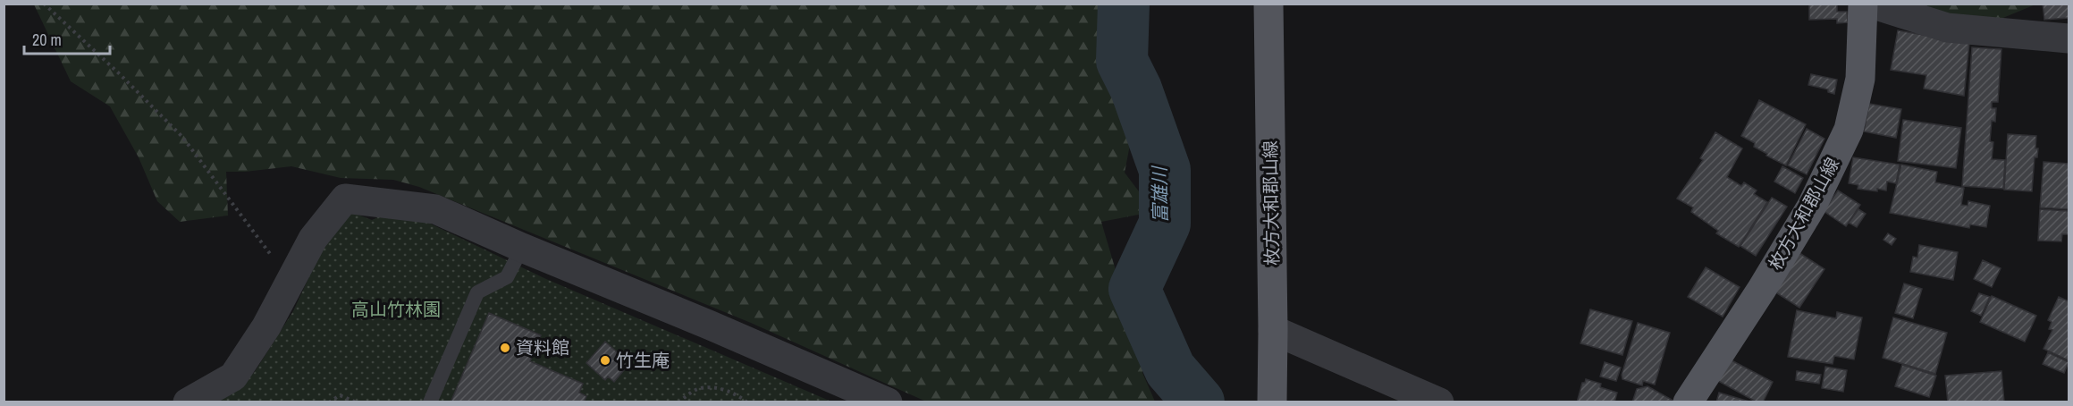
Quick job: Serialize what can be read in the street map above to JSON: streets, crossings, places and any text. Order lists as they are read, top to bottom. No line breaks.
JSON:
{"streets":{"main road":["枚方大和郡山線"]},"water":["富雄川"],"parks":["高山竹林園"],"places":["資料館","竹生庵"],"scale_bar":"20 m"}
